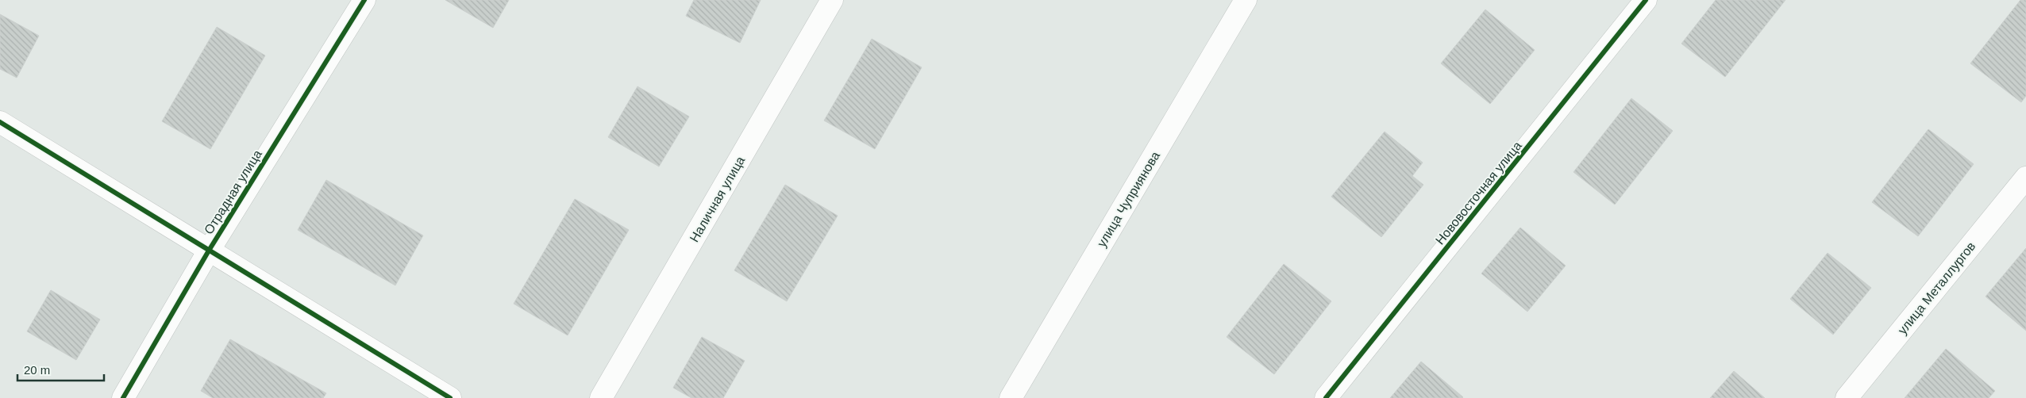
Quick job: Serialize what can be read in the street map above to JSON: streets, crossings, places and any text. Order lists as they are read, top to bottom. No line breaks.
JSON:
{"streets":{"street":["Отрадная улица","Нововосточная улица","Наличная улица","улица Чуприянова","улица Металлургов"]},"scale_bar":"20 m"}
